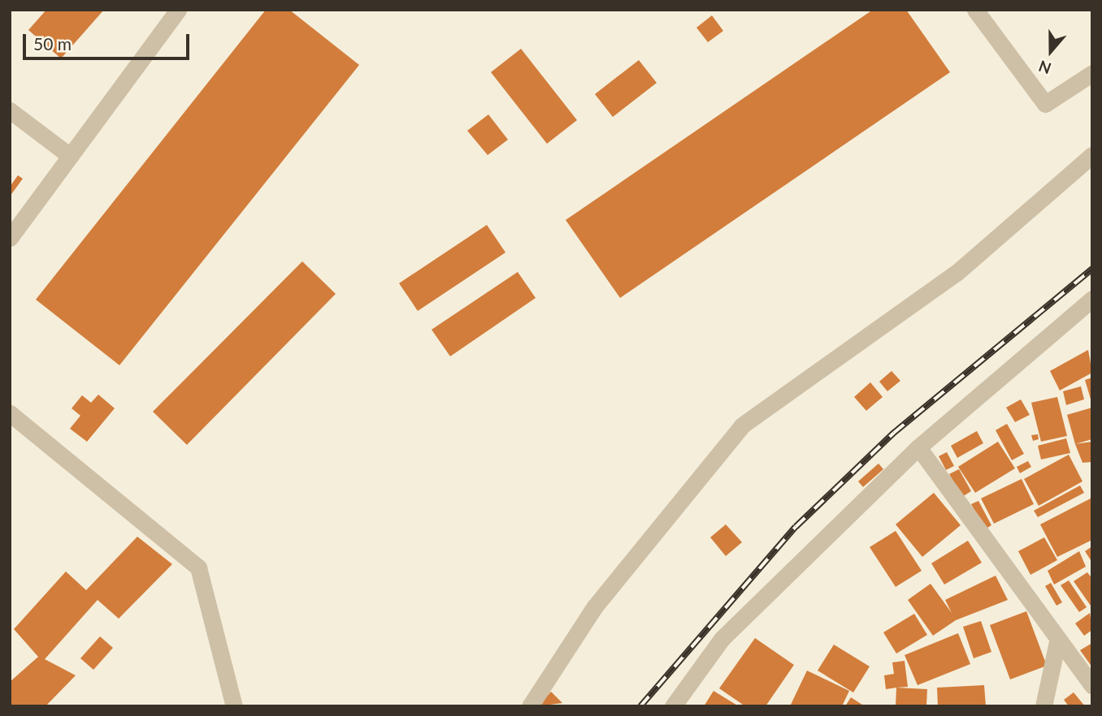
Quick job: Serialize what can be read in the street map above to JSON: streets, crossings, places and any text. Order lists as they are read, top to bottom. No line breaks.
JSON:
{"scale_bar":"50 m","north":"bottom"}
